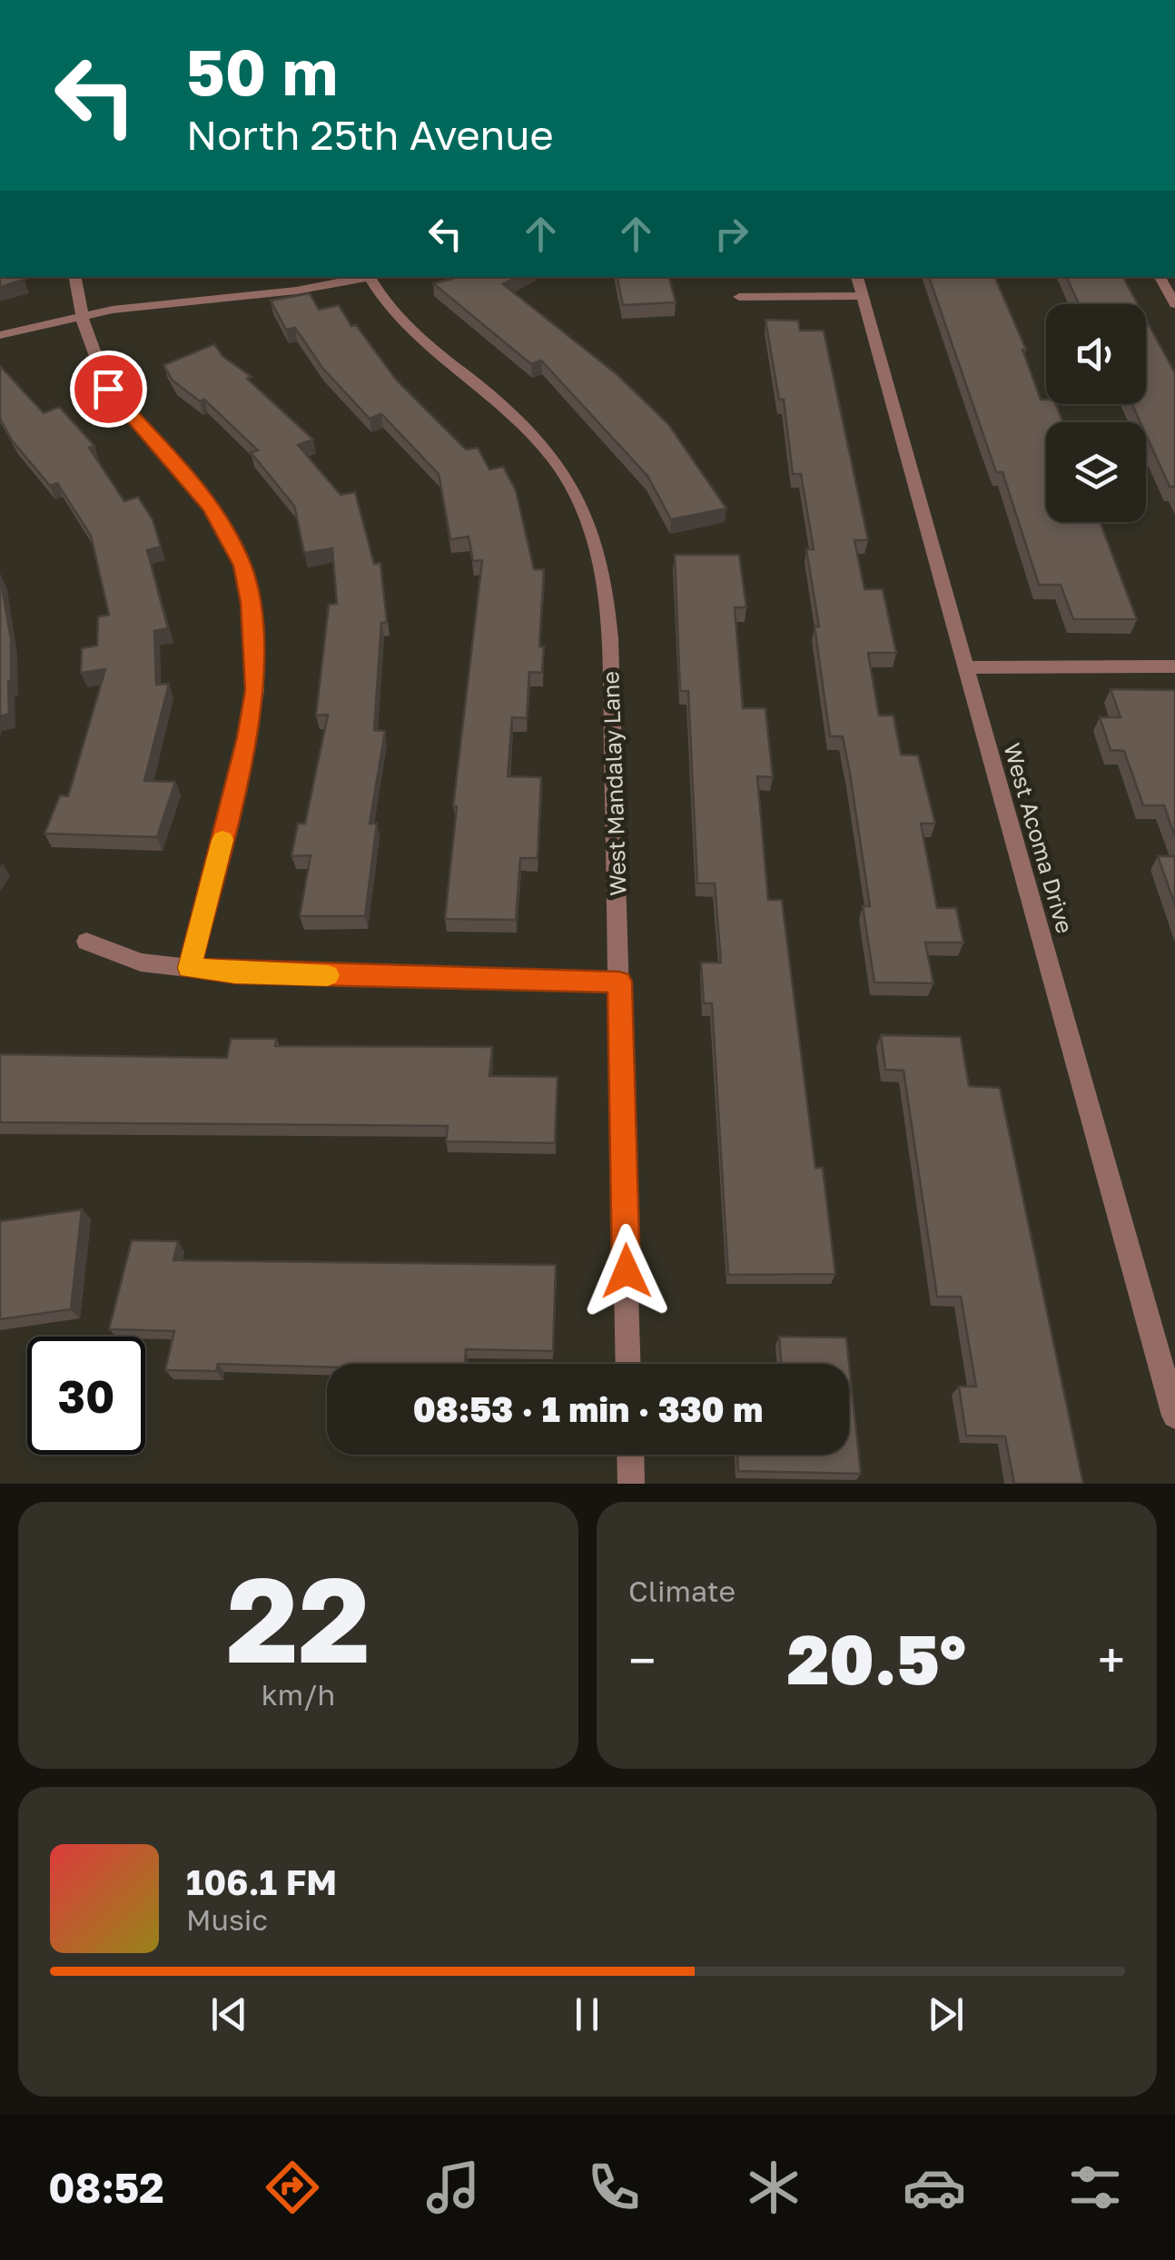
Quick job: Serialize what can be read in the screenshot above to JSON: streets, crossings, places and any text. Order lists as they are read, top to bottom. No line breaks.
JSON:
{"streets":{"street":["West Mandalay Lane","West Acoma Drive"]},"page":{"turn":["50 m","North 25th Avenue"],"limit":"30","trip":"08:53 · 1 min · 330 m","tile":[["22","km/h"],"Climate"],"heat":["−","20.5°","+"],"song":["106.1 FM","Music"],"tabs":"08:52"}}
